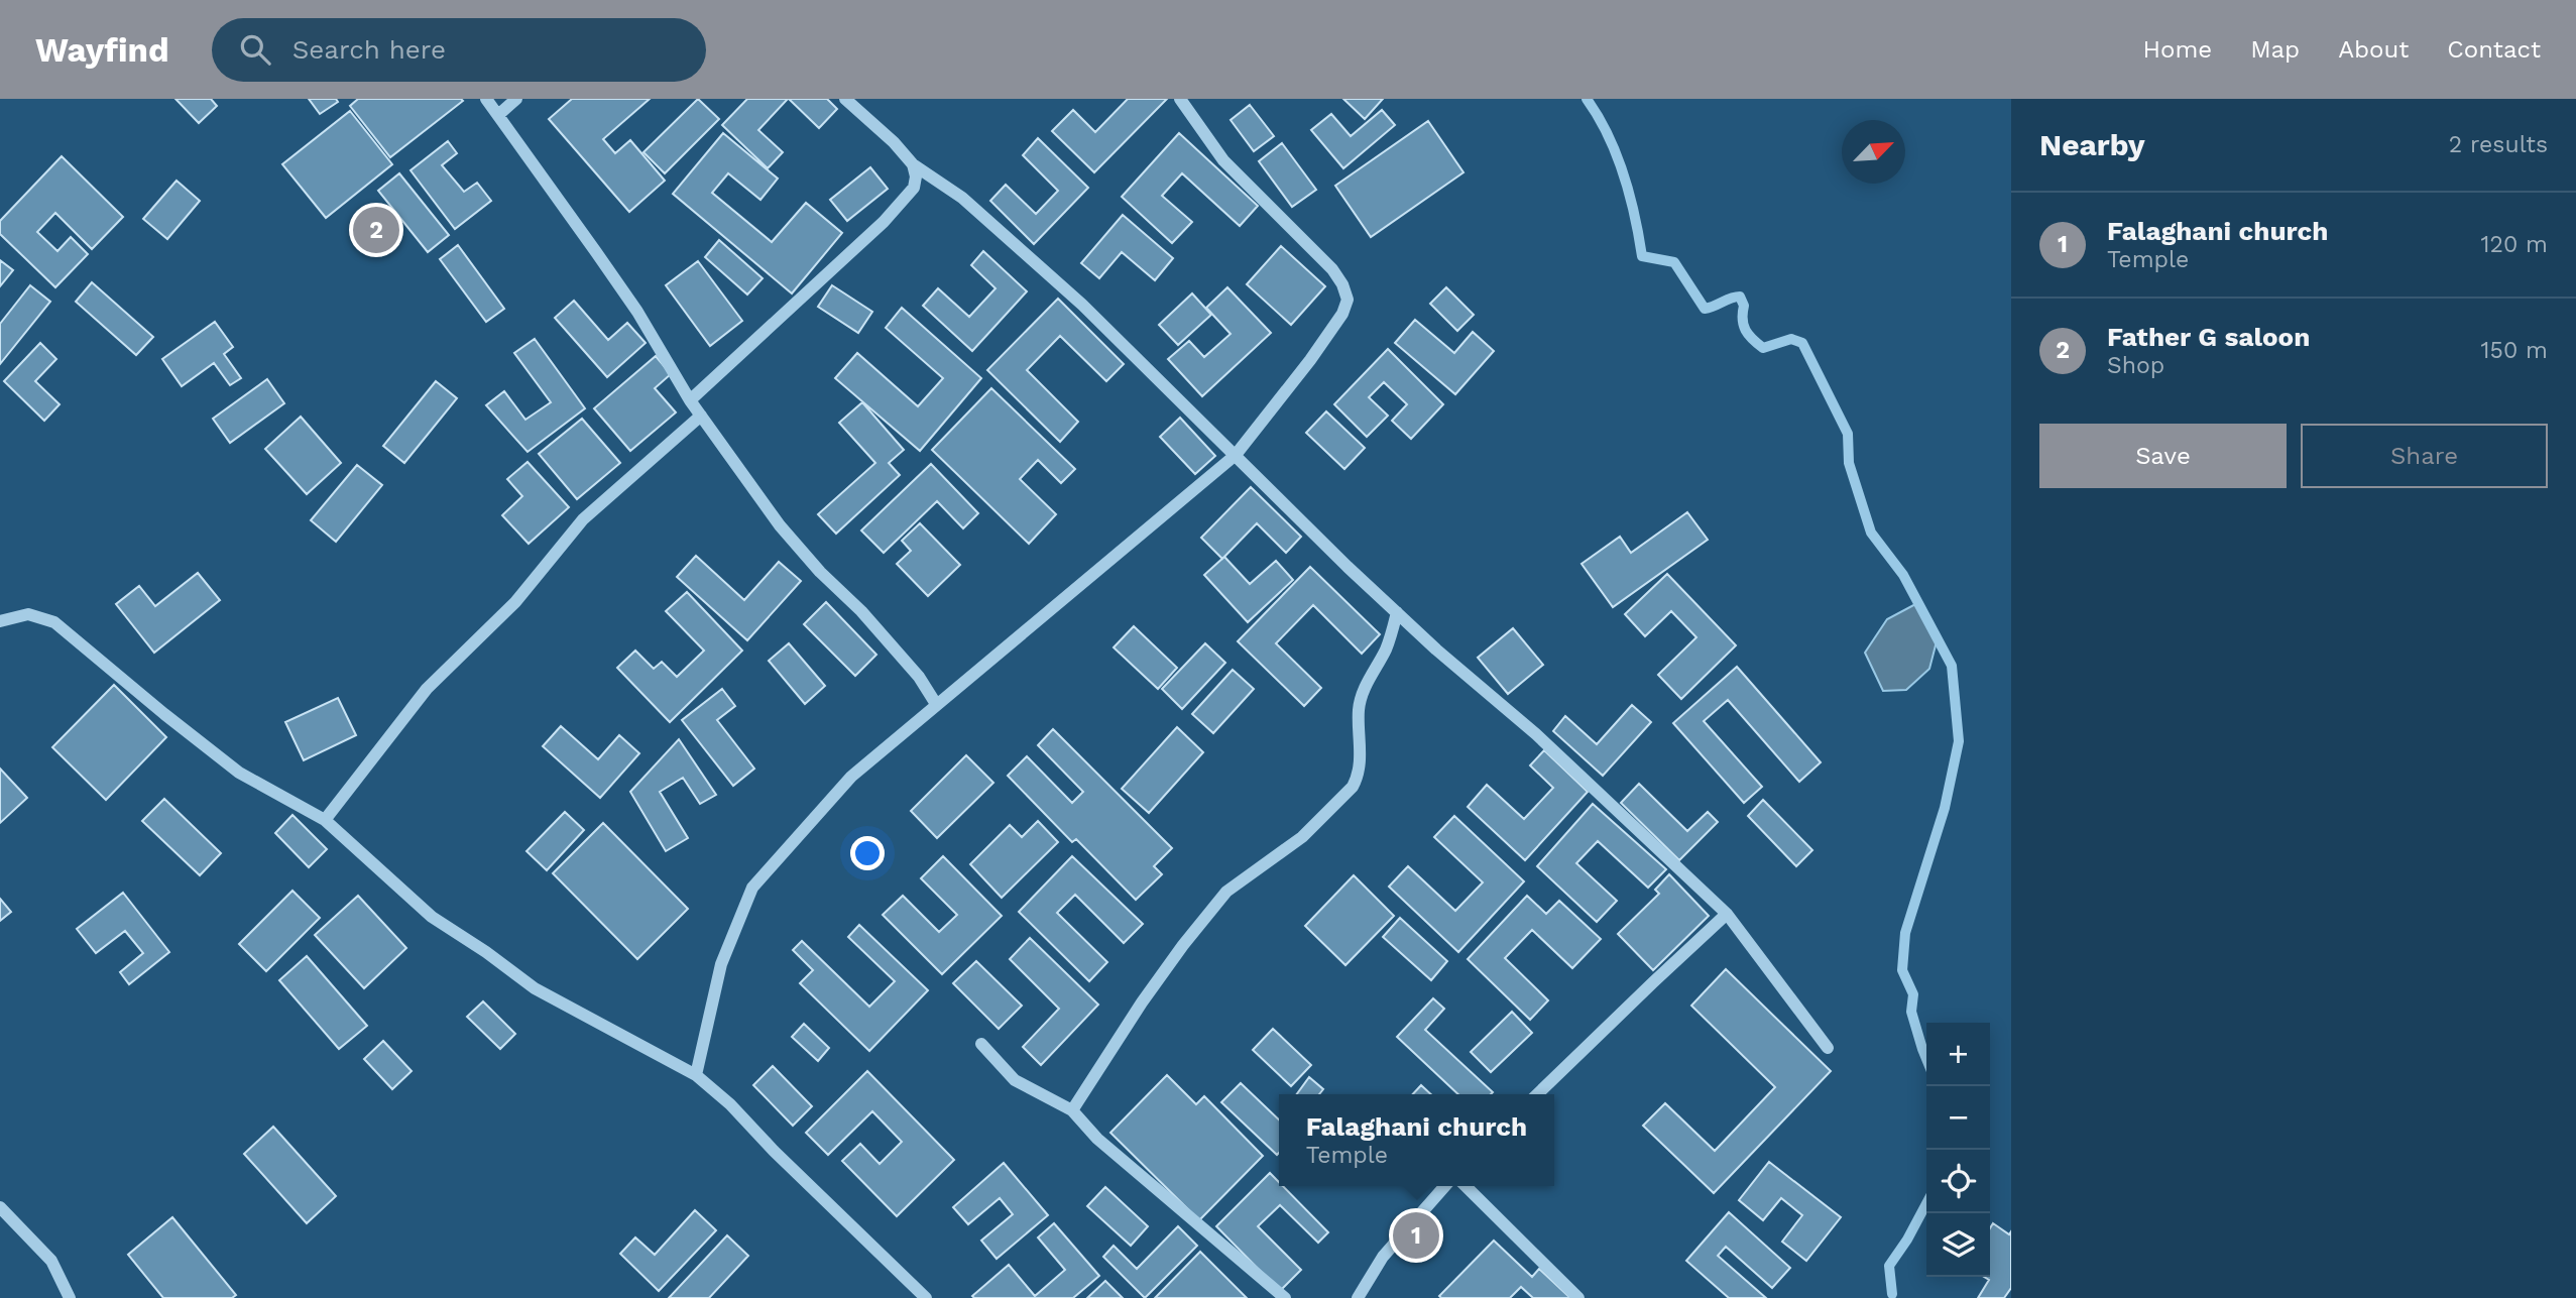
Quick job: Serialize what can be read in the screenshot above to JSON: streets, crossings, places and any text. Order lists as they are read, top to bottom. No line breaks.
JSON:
{"north":"top right","page":{"header":"Wayfind","search":"Search here","nav":["Home","Map","About","Contact"],"heading":["Nearby","2 results"],"list":[{"mark":"1","name":"Falaghani church","note":"Temple","value":"120 m"},{"mark":"2","name":"Father G saloon","note":"Shop","value":"150 m"}],"pins":["2","1"],"buttons":["Save","Share"],"map_buttons":["+","−"],"popup":["Falaghani church","Temple"]}}
